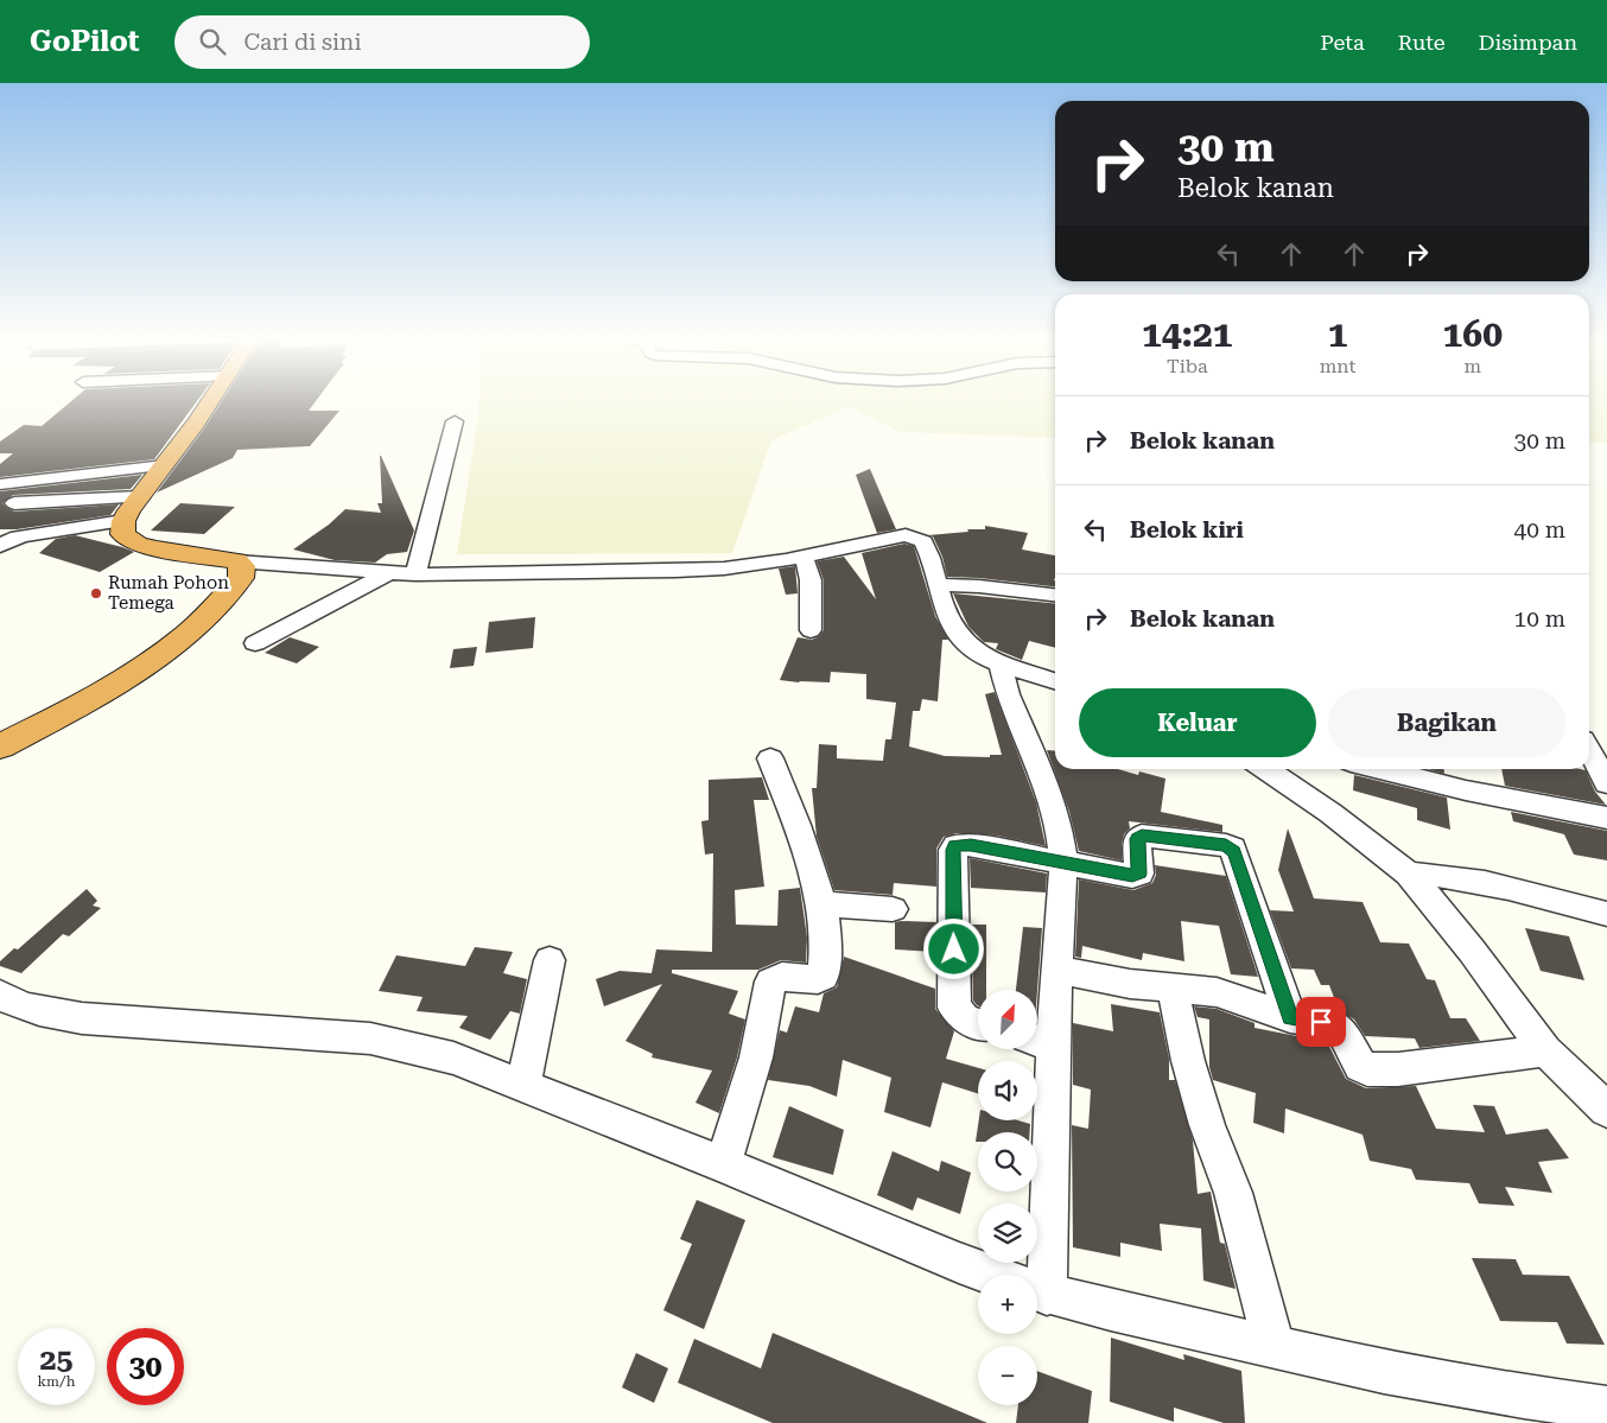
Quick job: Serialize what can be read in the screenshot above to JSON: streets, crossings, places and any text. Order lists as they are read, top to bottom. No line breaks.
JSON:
{"places":["Rumah Pohon Temega"],"north":"top right","page":{"header":"GoPilot","search":"Cari di sini","nav":["Peta","Rute","Disimpan"],"turn":["30 m","Belok kanan"],"eta":["14:21","Tiba","1","mnt","160","m"],"list":[{"name":"Belok kanan","value":"30 m"},{"name":"Belok kiri","value":"40 m"},{"name":"Belok kanan","value":"10 m"}],"buttons":["Keluar","Bagikan"],"map_buttons":["+","−"],"speed":"25 km/h","limit":"30"}}
